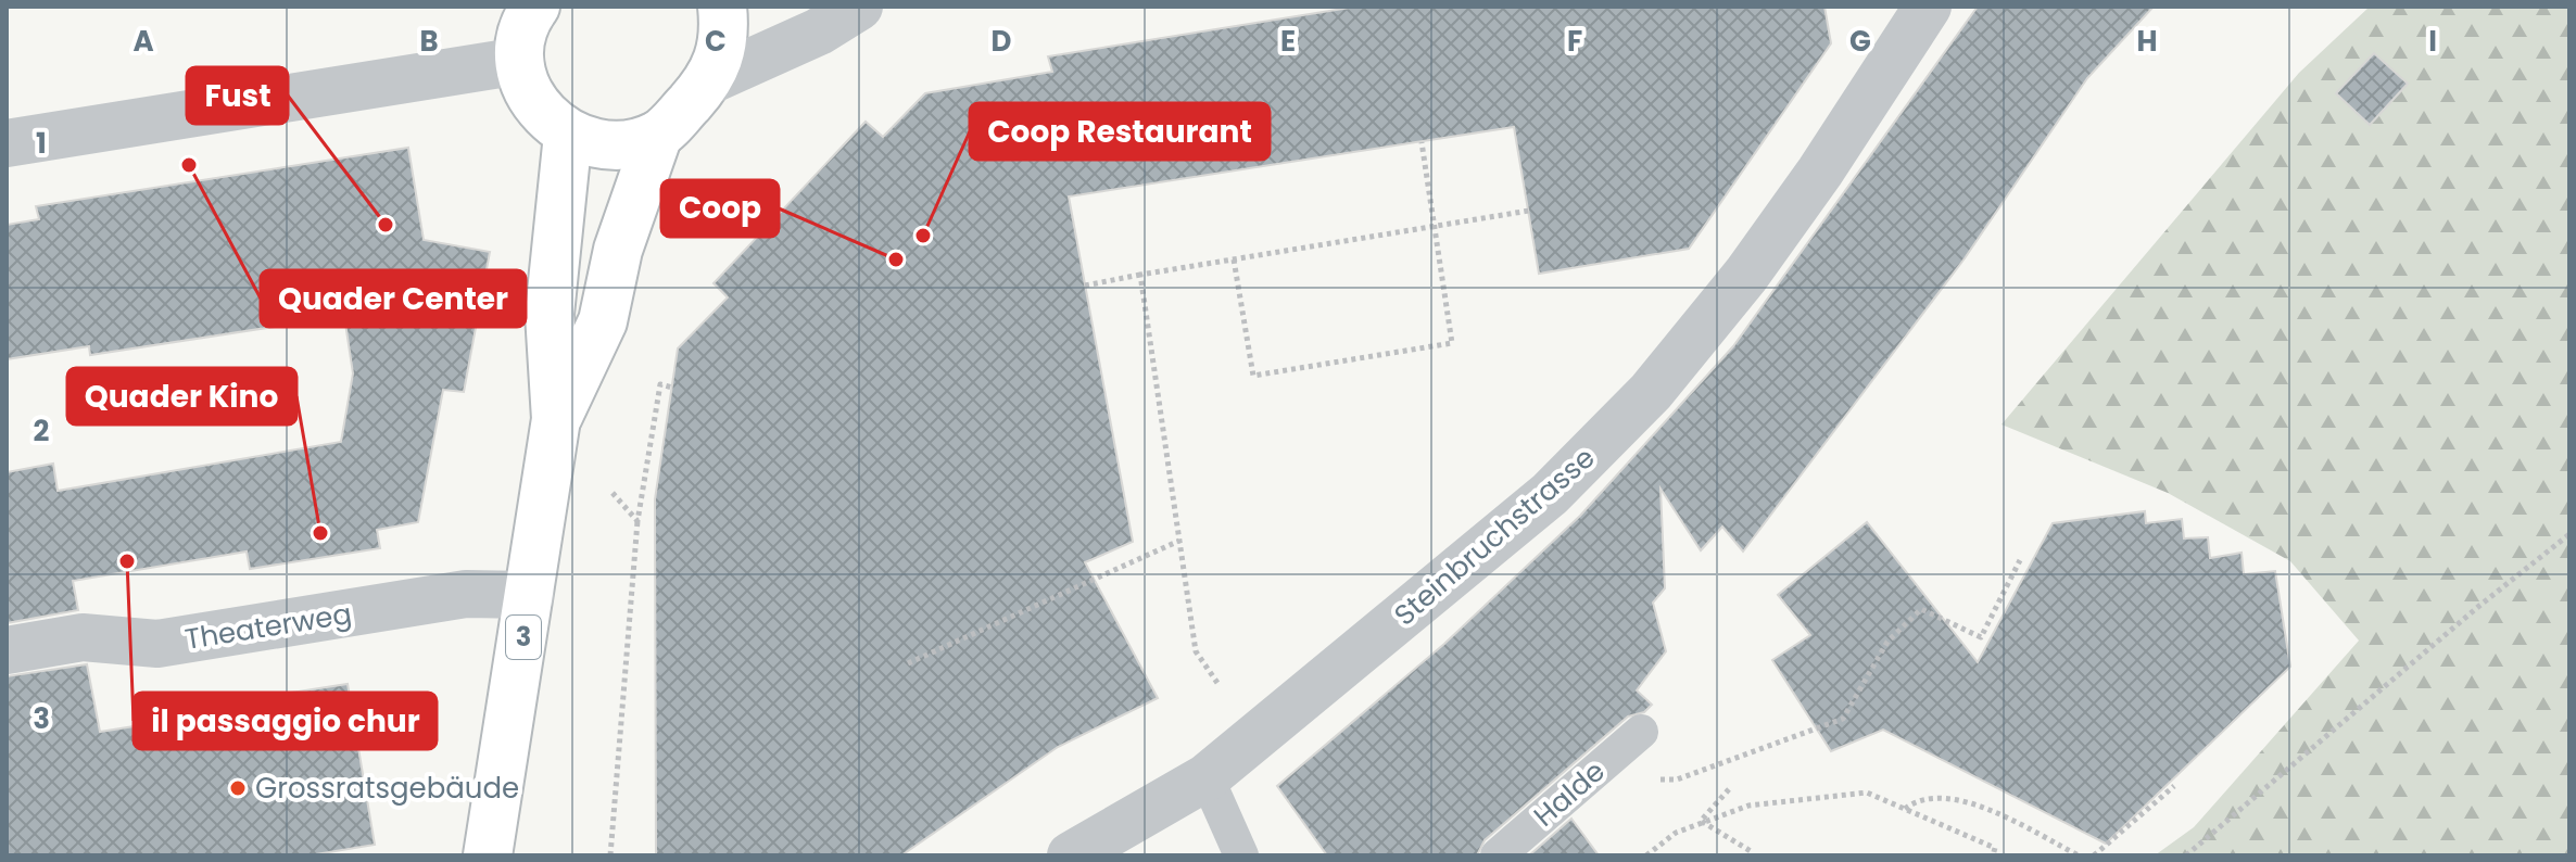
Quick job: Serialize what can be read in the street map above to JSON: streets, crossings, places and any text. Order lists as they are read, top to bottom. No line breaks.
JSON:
{"streets":{"main road":["3"],"street":["Steinbruchstrasse","Theaterweg"],"lane":["Halde"]},"crossings":[["Theaterweg","3"]],"places":["Quader Center","Fust","Coop Restaurant","Coop","Quader Kino","il passaggio chur","Grossratsgebäude"],"grid":{"columns":["A","B","C","D","E","F","G","H","I"],"rows":["1","2","3"]}}
